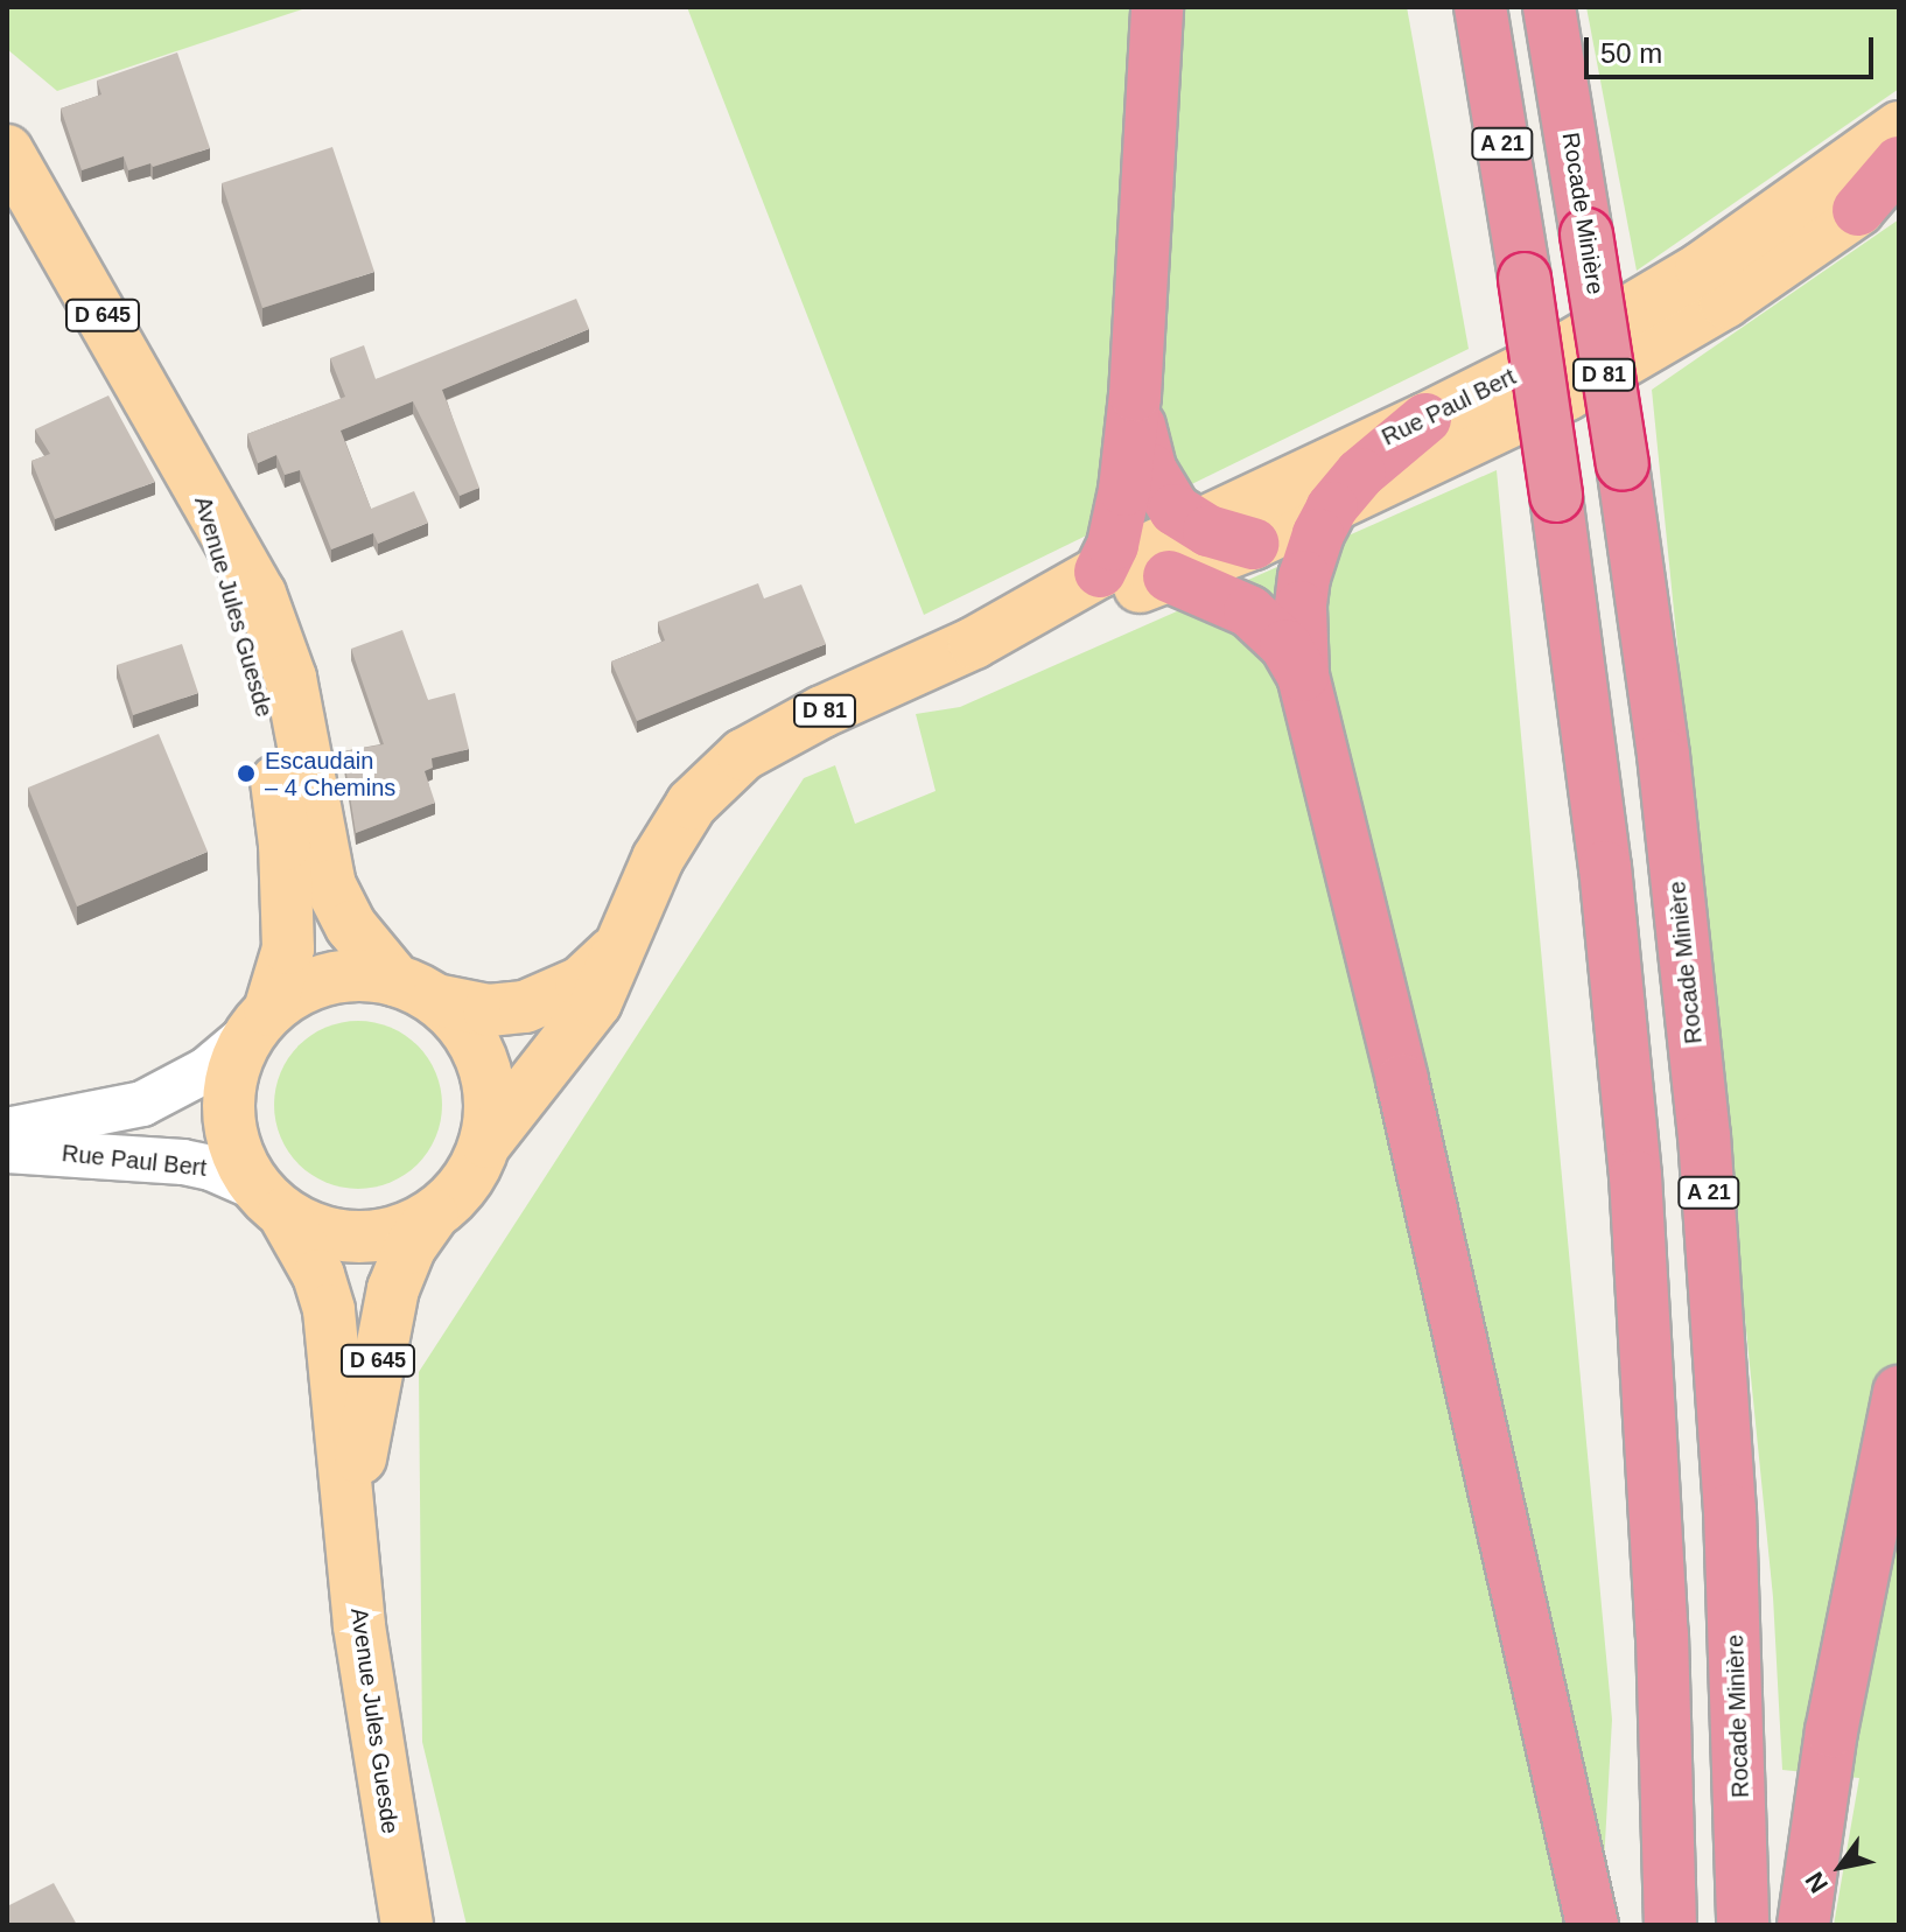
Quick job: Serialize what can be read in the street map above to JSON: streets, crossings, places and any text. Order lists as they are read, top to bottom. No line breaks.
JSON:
{"streets":{"highway":["A 21","Rocade Minière"],"main road":["D 645","D 81","Rue Paul Bert","Avenue Jules Guesde"]},"crossings":[["Rue Paul Bert","Avenue Jules Guesde"]],"places":["Escaudain – 4 Chemins"],"scale_bar":"50 m","north":"bottom left"}
